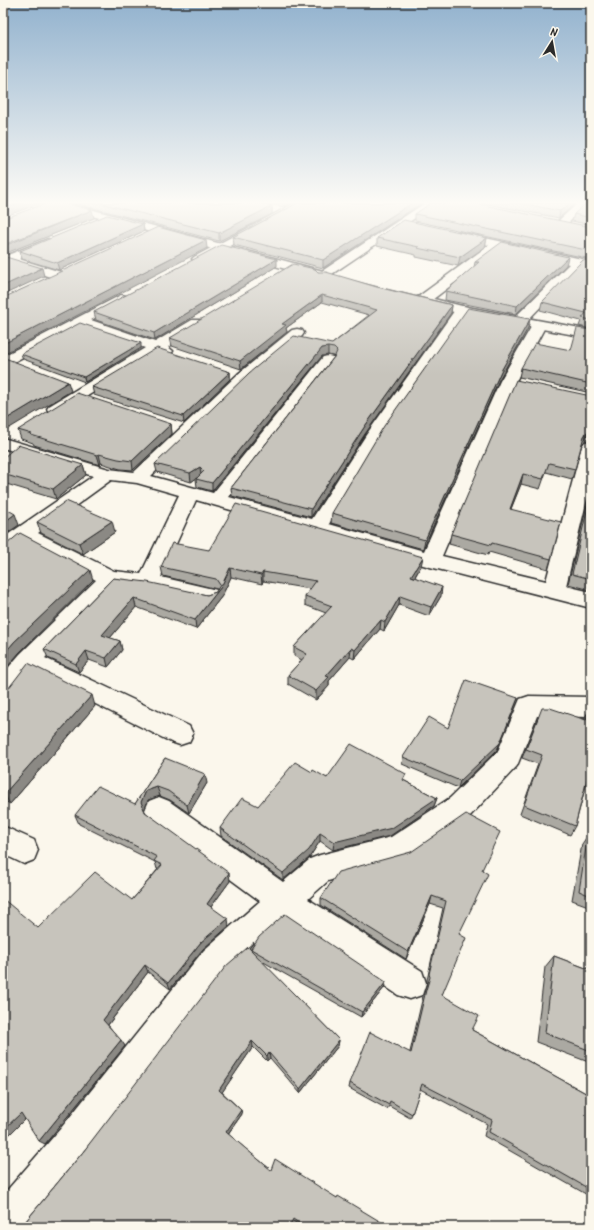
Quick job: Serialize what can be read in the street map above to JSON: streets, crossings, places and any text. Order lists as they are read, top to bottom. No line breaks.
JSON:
{"north":"top"}
